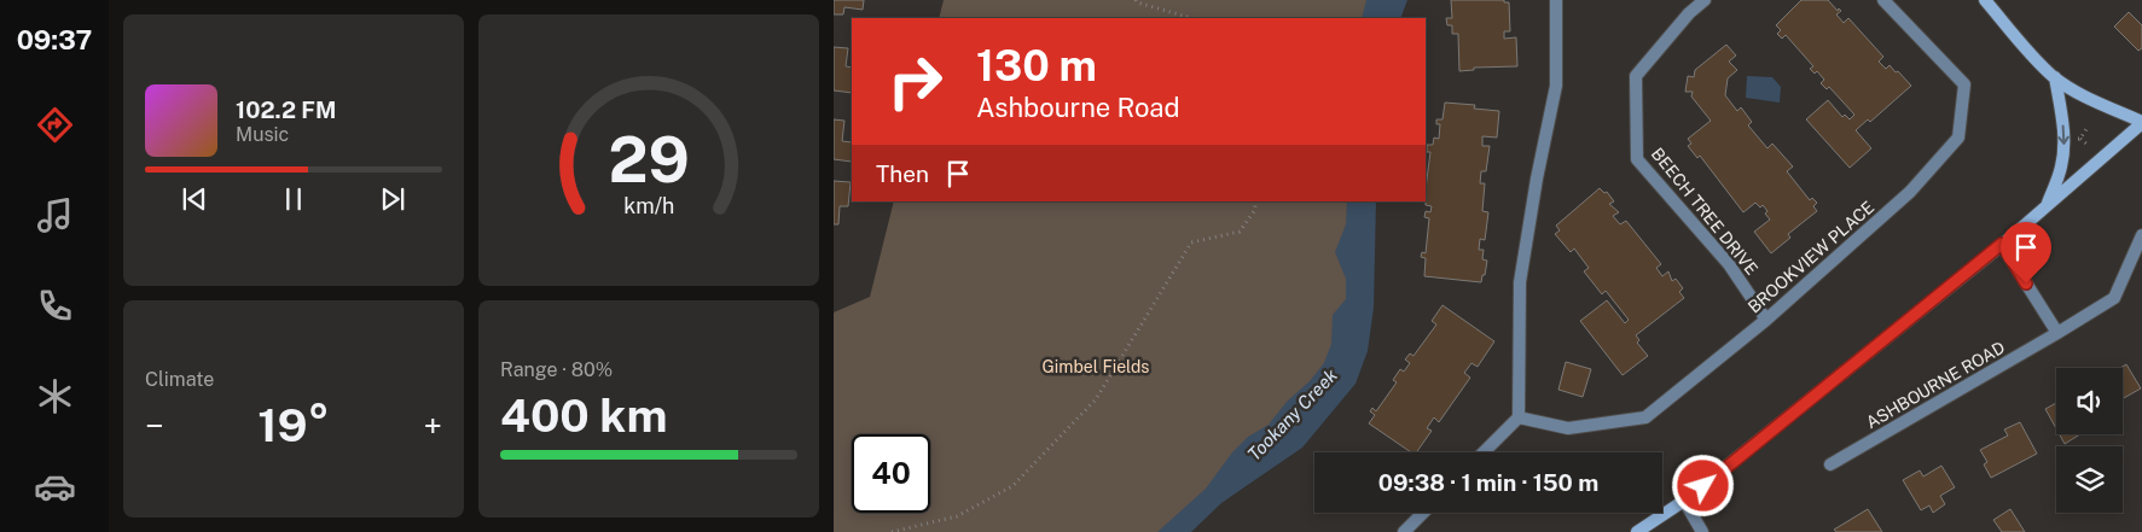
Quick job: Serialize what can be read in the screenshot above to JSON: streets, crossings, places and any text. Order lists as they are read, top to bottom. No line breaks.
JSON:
{"streets":{"street":["BEECH TREE DRIVE","BROOKVIEW PLACE","ASHBOURNE ROAD"]},"crossings":[["BEECH TREE DRIVE","BROOKVIEW PLACE"]],"water":["Tookany Creek"],"parks":["Gimbel Fields"],"page":{"tabs":"09:37","turn":["130 m","Ashbourne Road"],"song":["102.2 FM","Music"],"then":"Then","tile":["Climate",["Range · 80%","400 km"]],"heat":["−","19°","+"],"limit":"40","trip":"09:38 · 1 min · 150 m","gauge":["29","km/h"]}}
